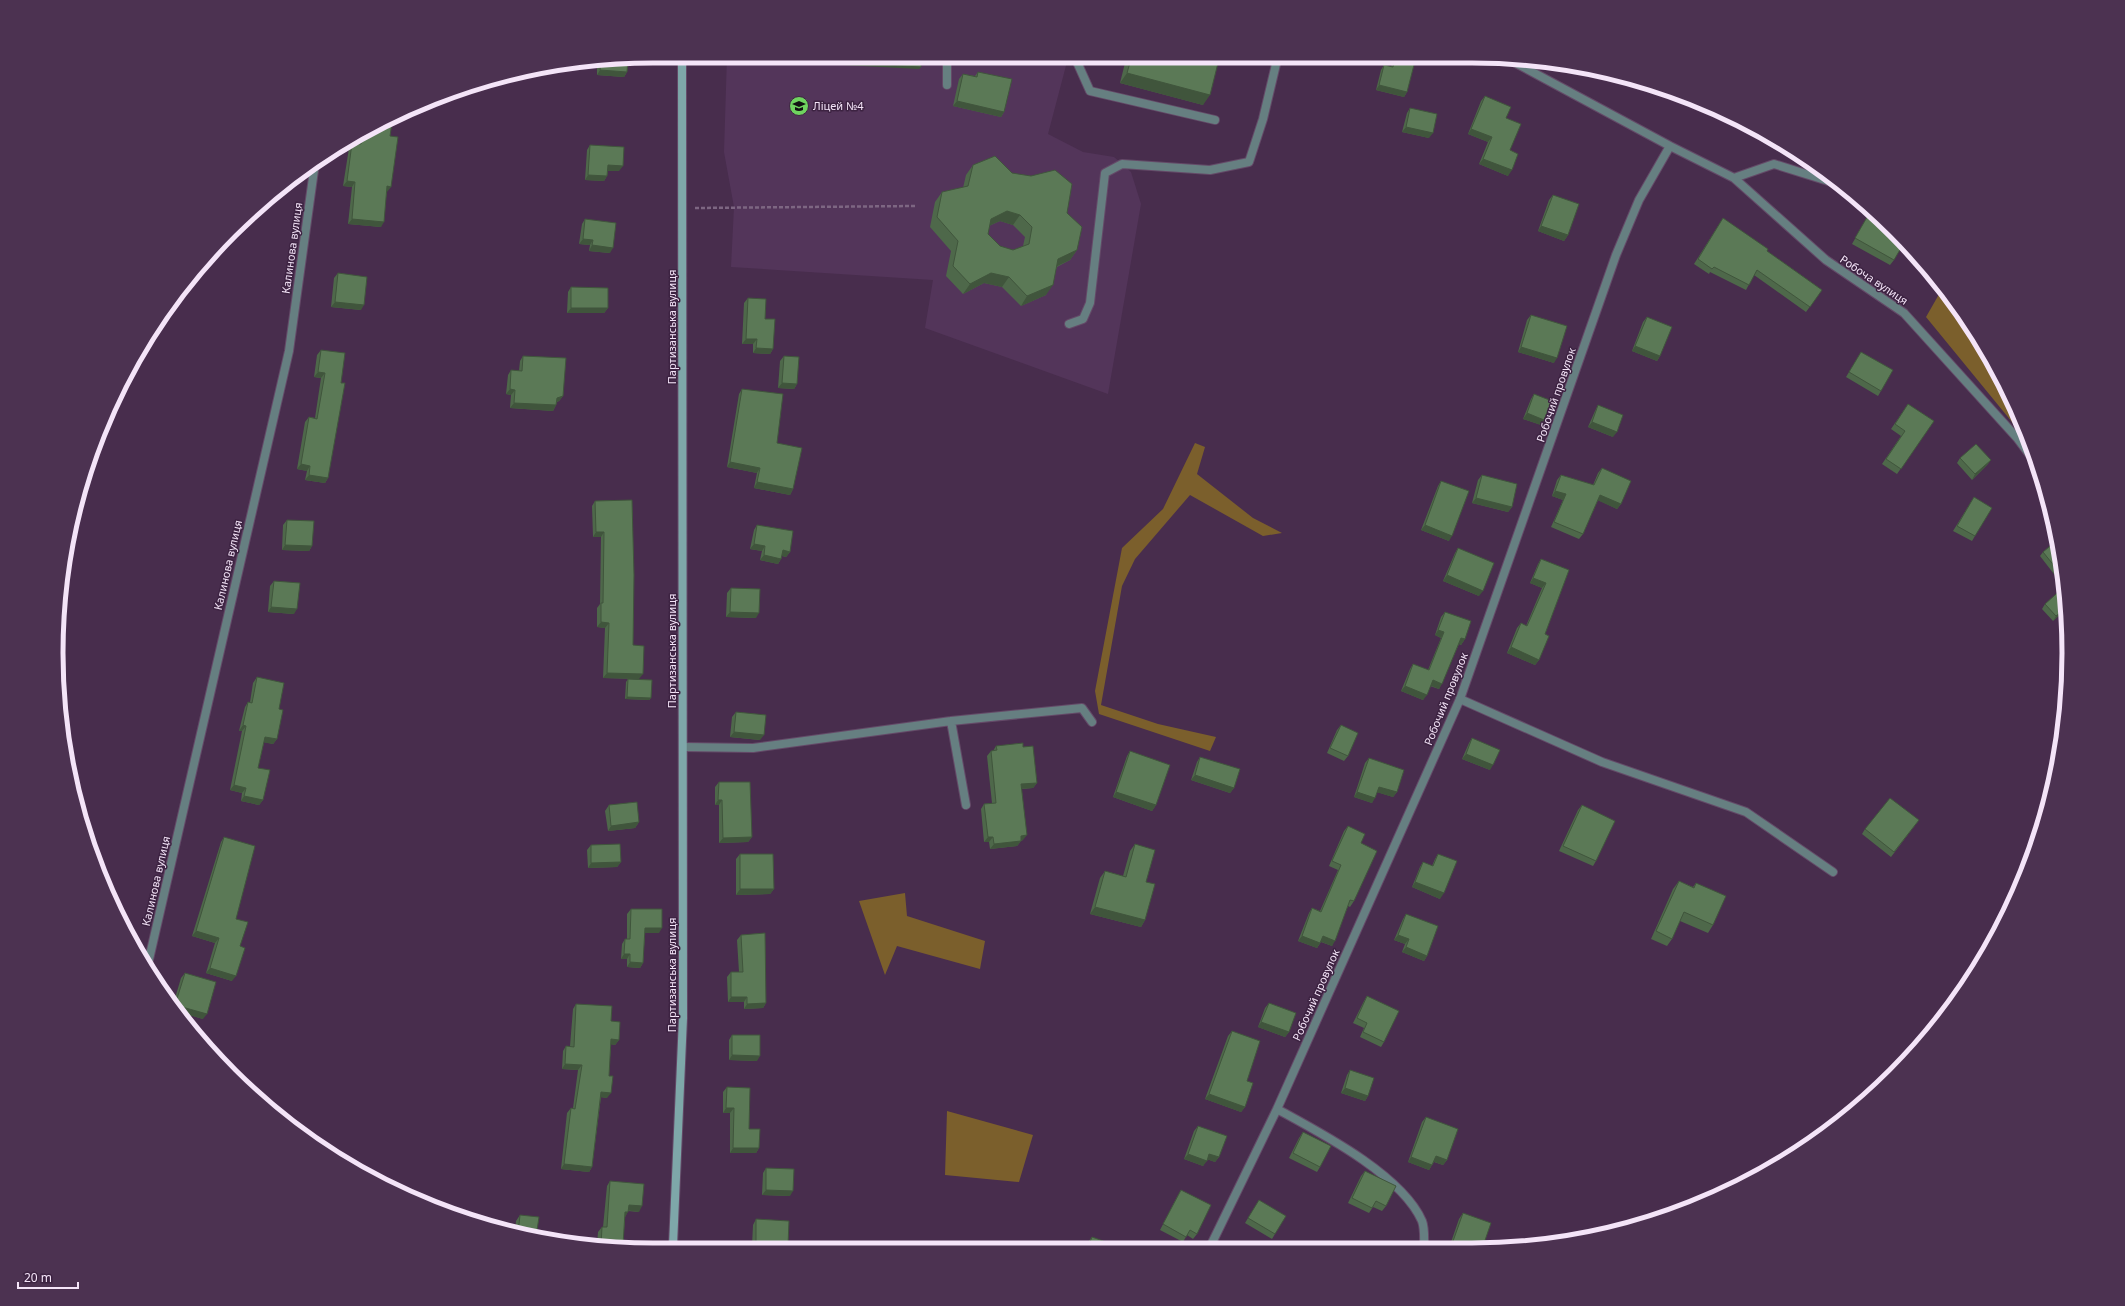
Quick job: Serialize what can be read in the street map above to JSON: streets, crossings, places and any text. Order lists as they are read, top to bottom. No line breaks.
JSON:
{"streets":{"main road":["Партизанська вулиця"],"street":["Калинова вулиця","Робоча вулиця","Робочий провулок"]},"crossings":[["Робоча вулиця","Робочий провулок"]],"places":{"school or university":["Ліцей №4"]},"scale_bar":"20 m"}
